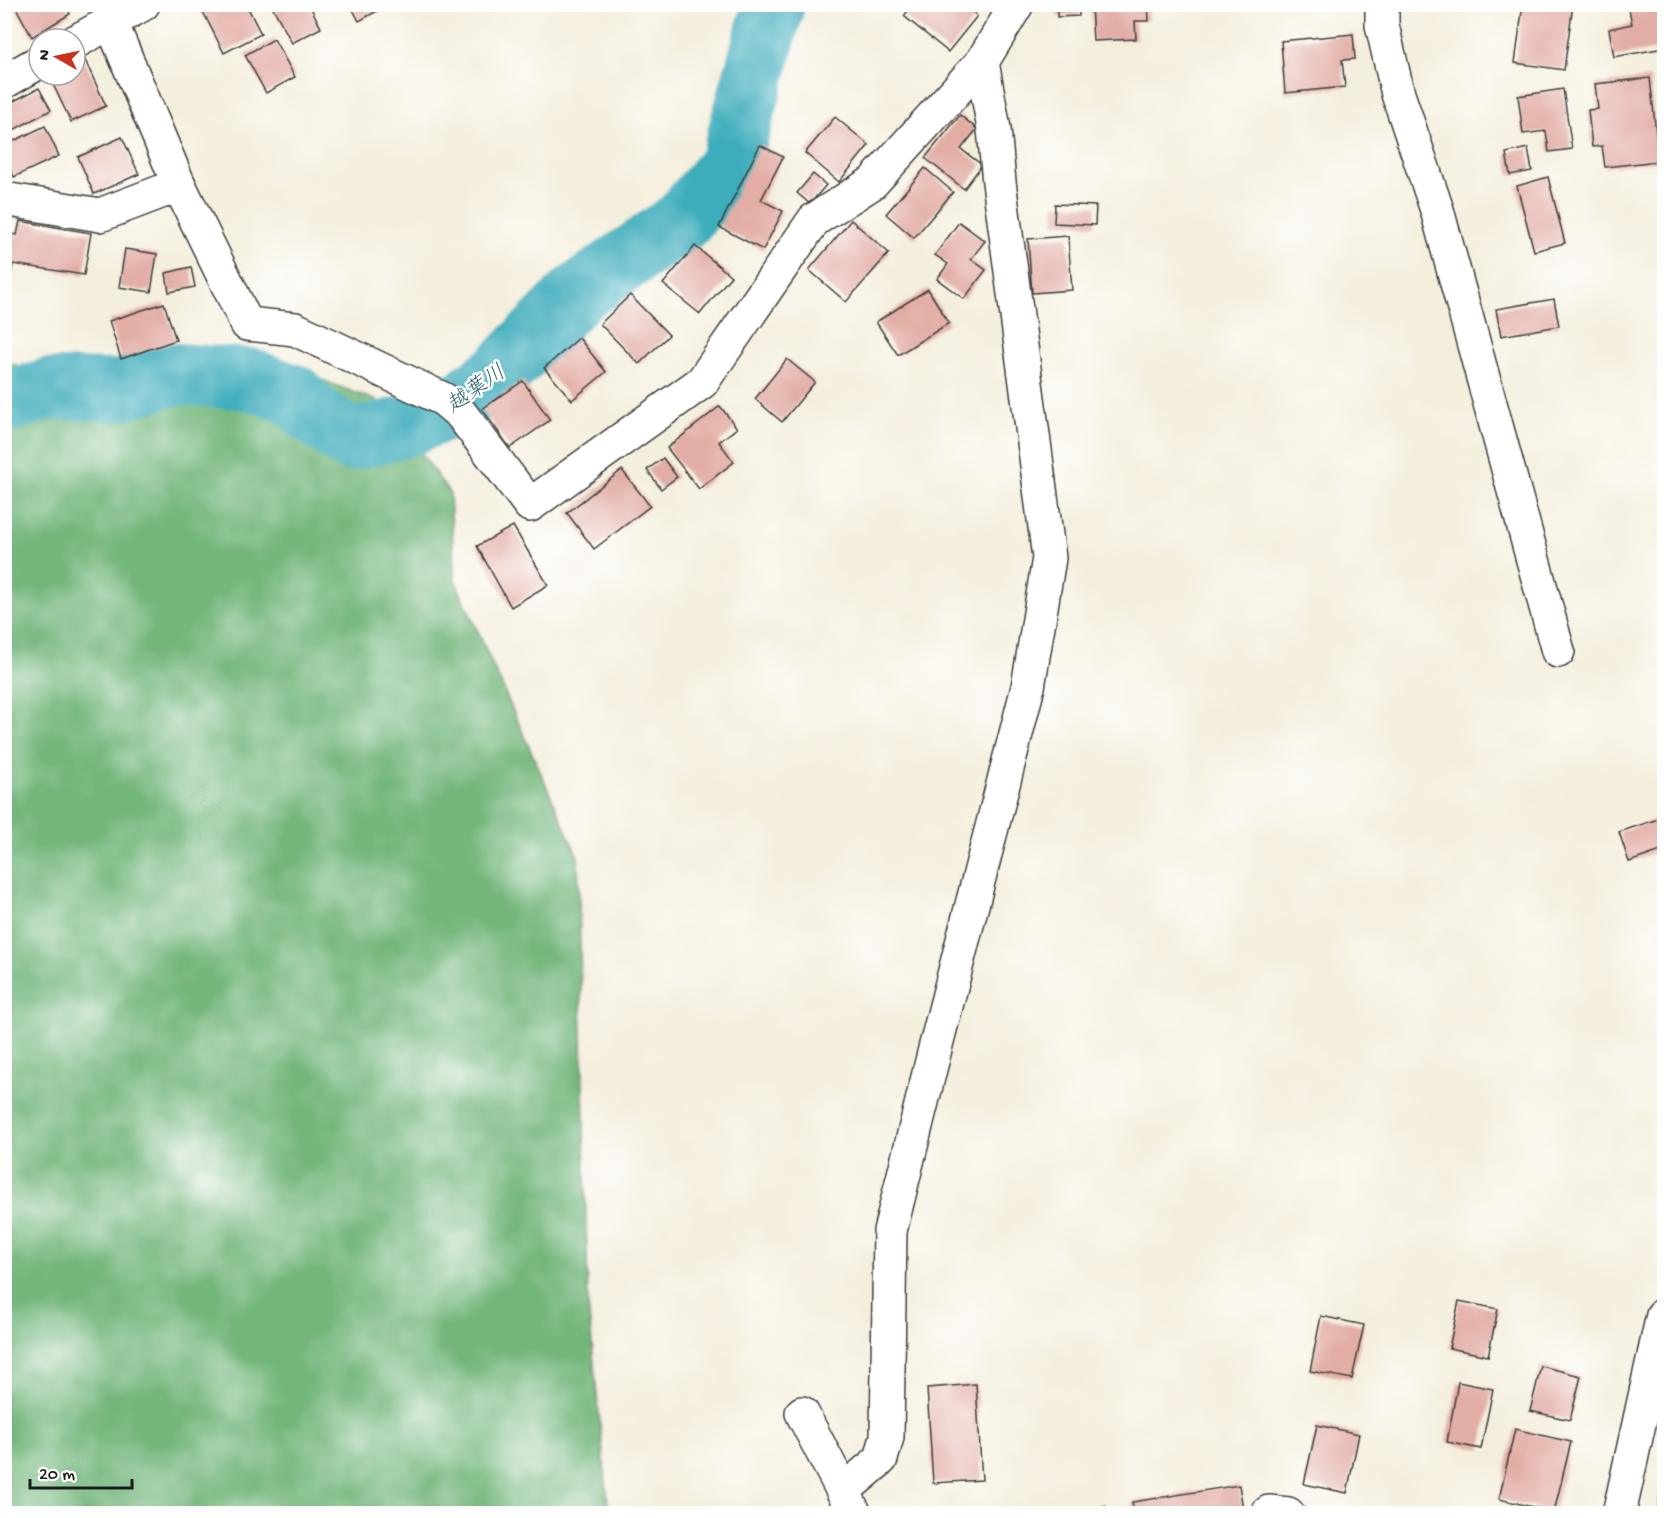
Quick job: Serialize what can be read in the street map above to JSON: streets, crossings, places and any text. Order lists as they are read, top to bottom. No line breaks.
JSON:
{"water":["越葉川"],"scale_bar":"20 m","north":"left"}
